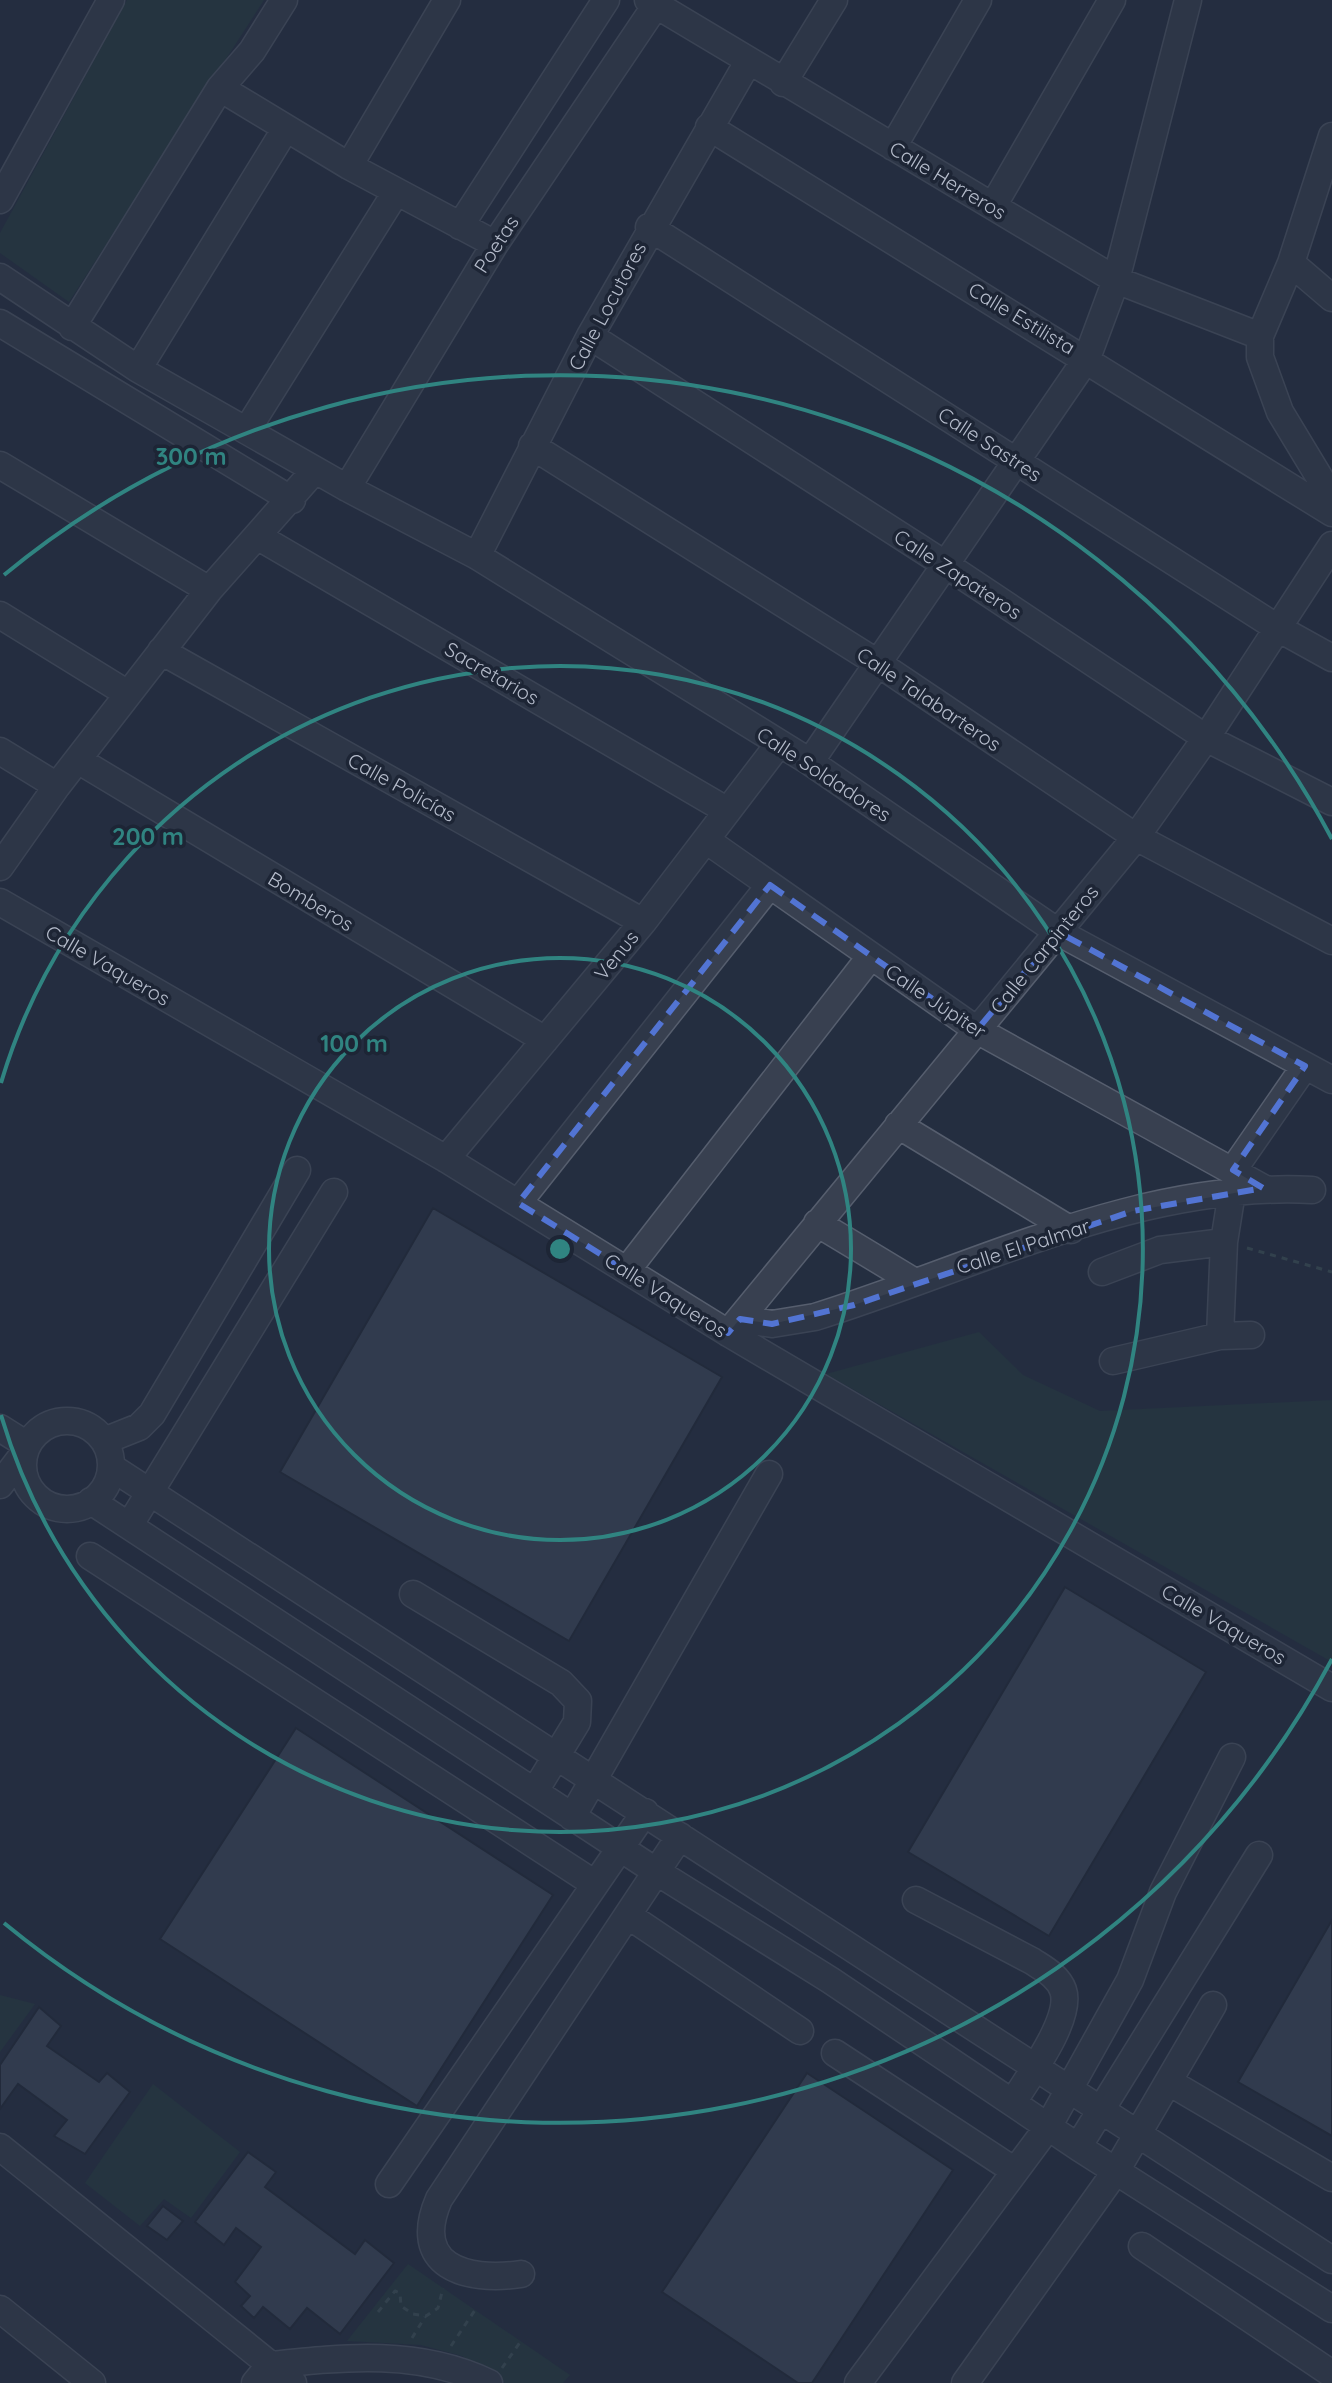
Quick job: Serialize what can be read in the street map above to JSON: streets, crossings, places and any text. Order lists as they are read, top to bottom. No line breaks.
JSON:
{"streets":{"street":["Calle Herreros","Poetas","Calle Locutores","Calle Estilista","Calle Sastres","Calle Zapateros","Sacretarios","Calle Talabarteros","Calle Soldadores","Calle Policías","Bomberos","Calle Carpinteros","Venus","Calle Vaqueros","Calle Júpiter","Calle El Palmar"]},"crossings":[["Calle Herreros","Poetas"],["Calle Herreros","Calle Locutores"],["Poetas","Calle Soldadores"],["Calle Locutores","Calle Estilista"],["Calle Locutores","Calle Sastres"],["Calle Locutores","Calle Zapateros"],["Calle Locutores","Calle Talabarteros"],["Calle Locutores","Calle Soldadores"],["Calle Sastres","Calle Carpinteros"],["Calle Zapateros","Calle Carpinteros"],["Sacretarios","Venus"],["Calle Talabarteros","Calle Carpinteros"],["Calle Soldadores","Calle Carpinteros"],["Calle Soldadores","Venus"],["Calle Policías","Venus"],["Bomberos","Venus"],["Calle Carpinteros","Calle Vaqueros"],["Calle Carpinteros","Calle Júpiter"],["Calle Carpinteros","Calle El Palmar"],["Venus","Calle Vaqueros"],["Venus","Calle Júpiter"],["Calle Vaqueros","Calle El Palmar"],["Calle Júpiter","Calle El Palmar"]],"rings":["300 m","200 m","100 m"]}
